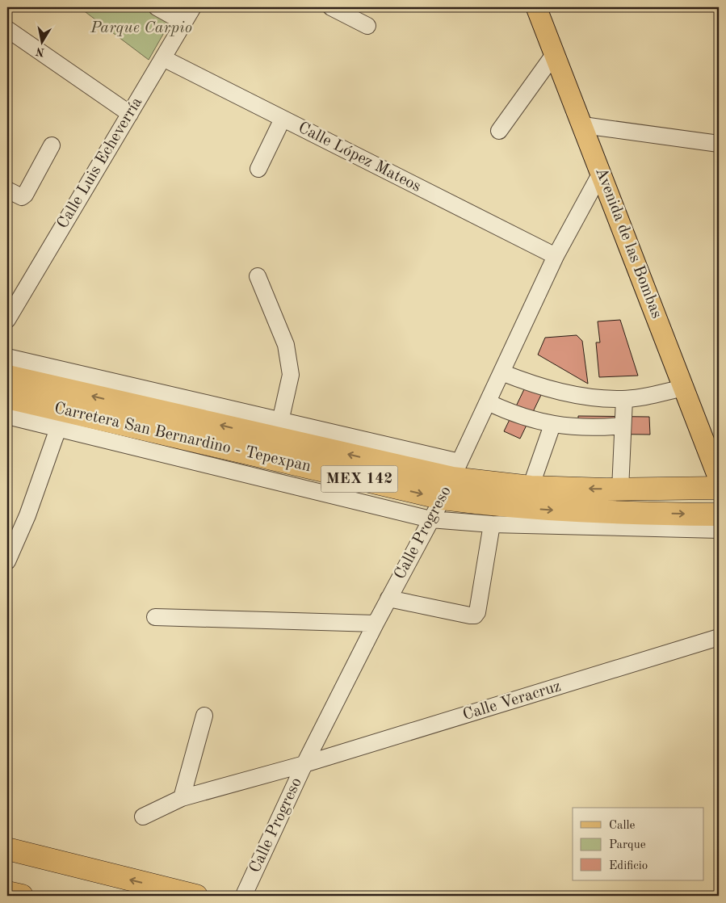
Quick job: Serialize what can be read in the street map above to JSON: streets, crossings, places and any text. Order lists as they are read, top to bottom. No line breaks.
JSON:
{"streets":{"highway":["Carretera San Bernardino - Tepexpan","MEX 142"],"main road":["Avenida de las Bombas"],"street":["Calle López Mateos","Calle Luis Echeverría","Calle Progreso","Calle Veracruz"]},"crossings":[["Calle López Mateos","Calle Luis Echeverría"],["Calle López Mateos","Calle Progreso"],["Avenida de las Bombas","Calle Progreso"],["Carretera San Bernardino - Tepexpan","Calle Progreso"],["Calle Progreso","Calle Veracruz"]],"parks":["Parque Carpio"],"legend":["Calle","Parque","Edificio"],"north":"bottom"}
